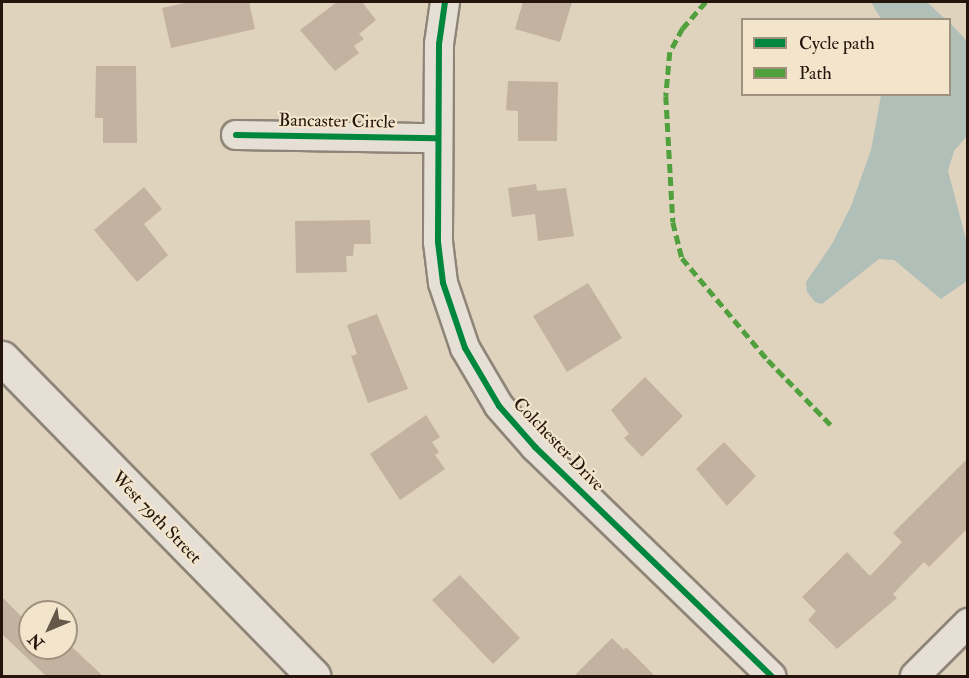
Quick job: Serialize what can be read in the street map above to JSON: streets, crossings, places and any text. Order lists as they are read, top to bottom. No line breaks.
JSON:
{"streets":{"main road":["West 79th Street"],"street":["Bancaster Circle","Colchester Drive"]},"crossings":[["Bancaster Circle","Colchester Drive"]],"legend":["Cycle path","Path"],"north":"bottom left"}
